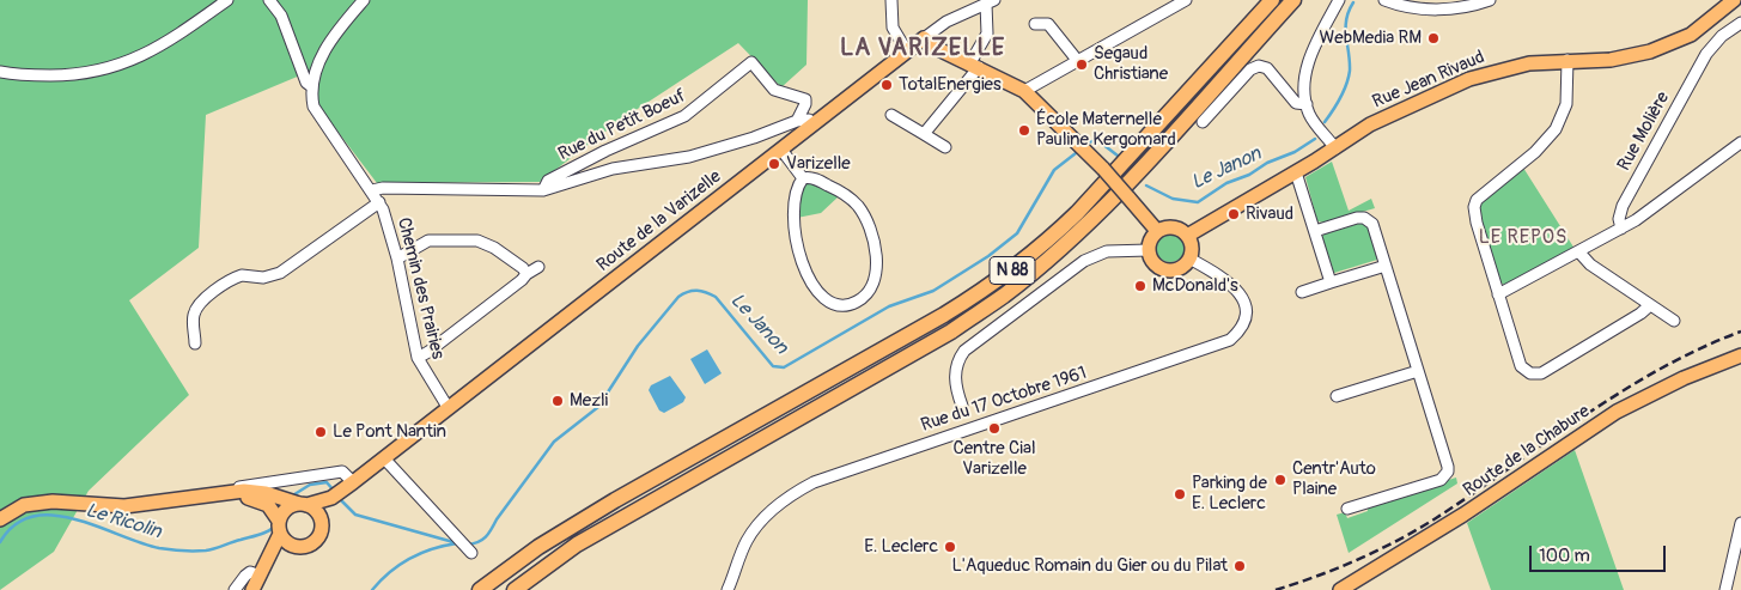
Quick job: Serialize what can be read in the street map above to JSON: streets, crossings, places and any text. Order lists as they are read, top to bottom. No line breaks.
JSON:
{"streets":{"highway":["N 88"],"main road":["Rue Jean Rivaud","Route de la Varizelle","Route de la Chabure"],"street":["Rue du Petit Boeuf","Rue Molière","Chemin des Prairies","Rue du 17 Octobre 1961"]},"crossings":[["Rue Jean Rivaud","Rue du 17 Octobre 1961"],["Route de la Varizelle","Chemin des Prairies"]],"districts":["LA VARIZELLE","LE REPOS"],"water":["Le Janon","Le Ricolin"],"places":["WebMedia RM","Segaud Christiane","TotalEnergies","École Maternelle Pauline Kergomard","Varizelle","Rivaud","McDonald's","Mezli","Centre Cial Varizelle","Le Pont Nantin","Centr'Auto Plaine","Parking de E. Leclerc","E. Leclerc","L'Aqueduc Romain du Gier ou du Pilat"],"scale_bar":"100 m"}
